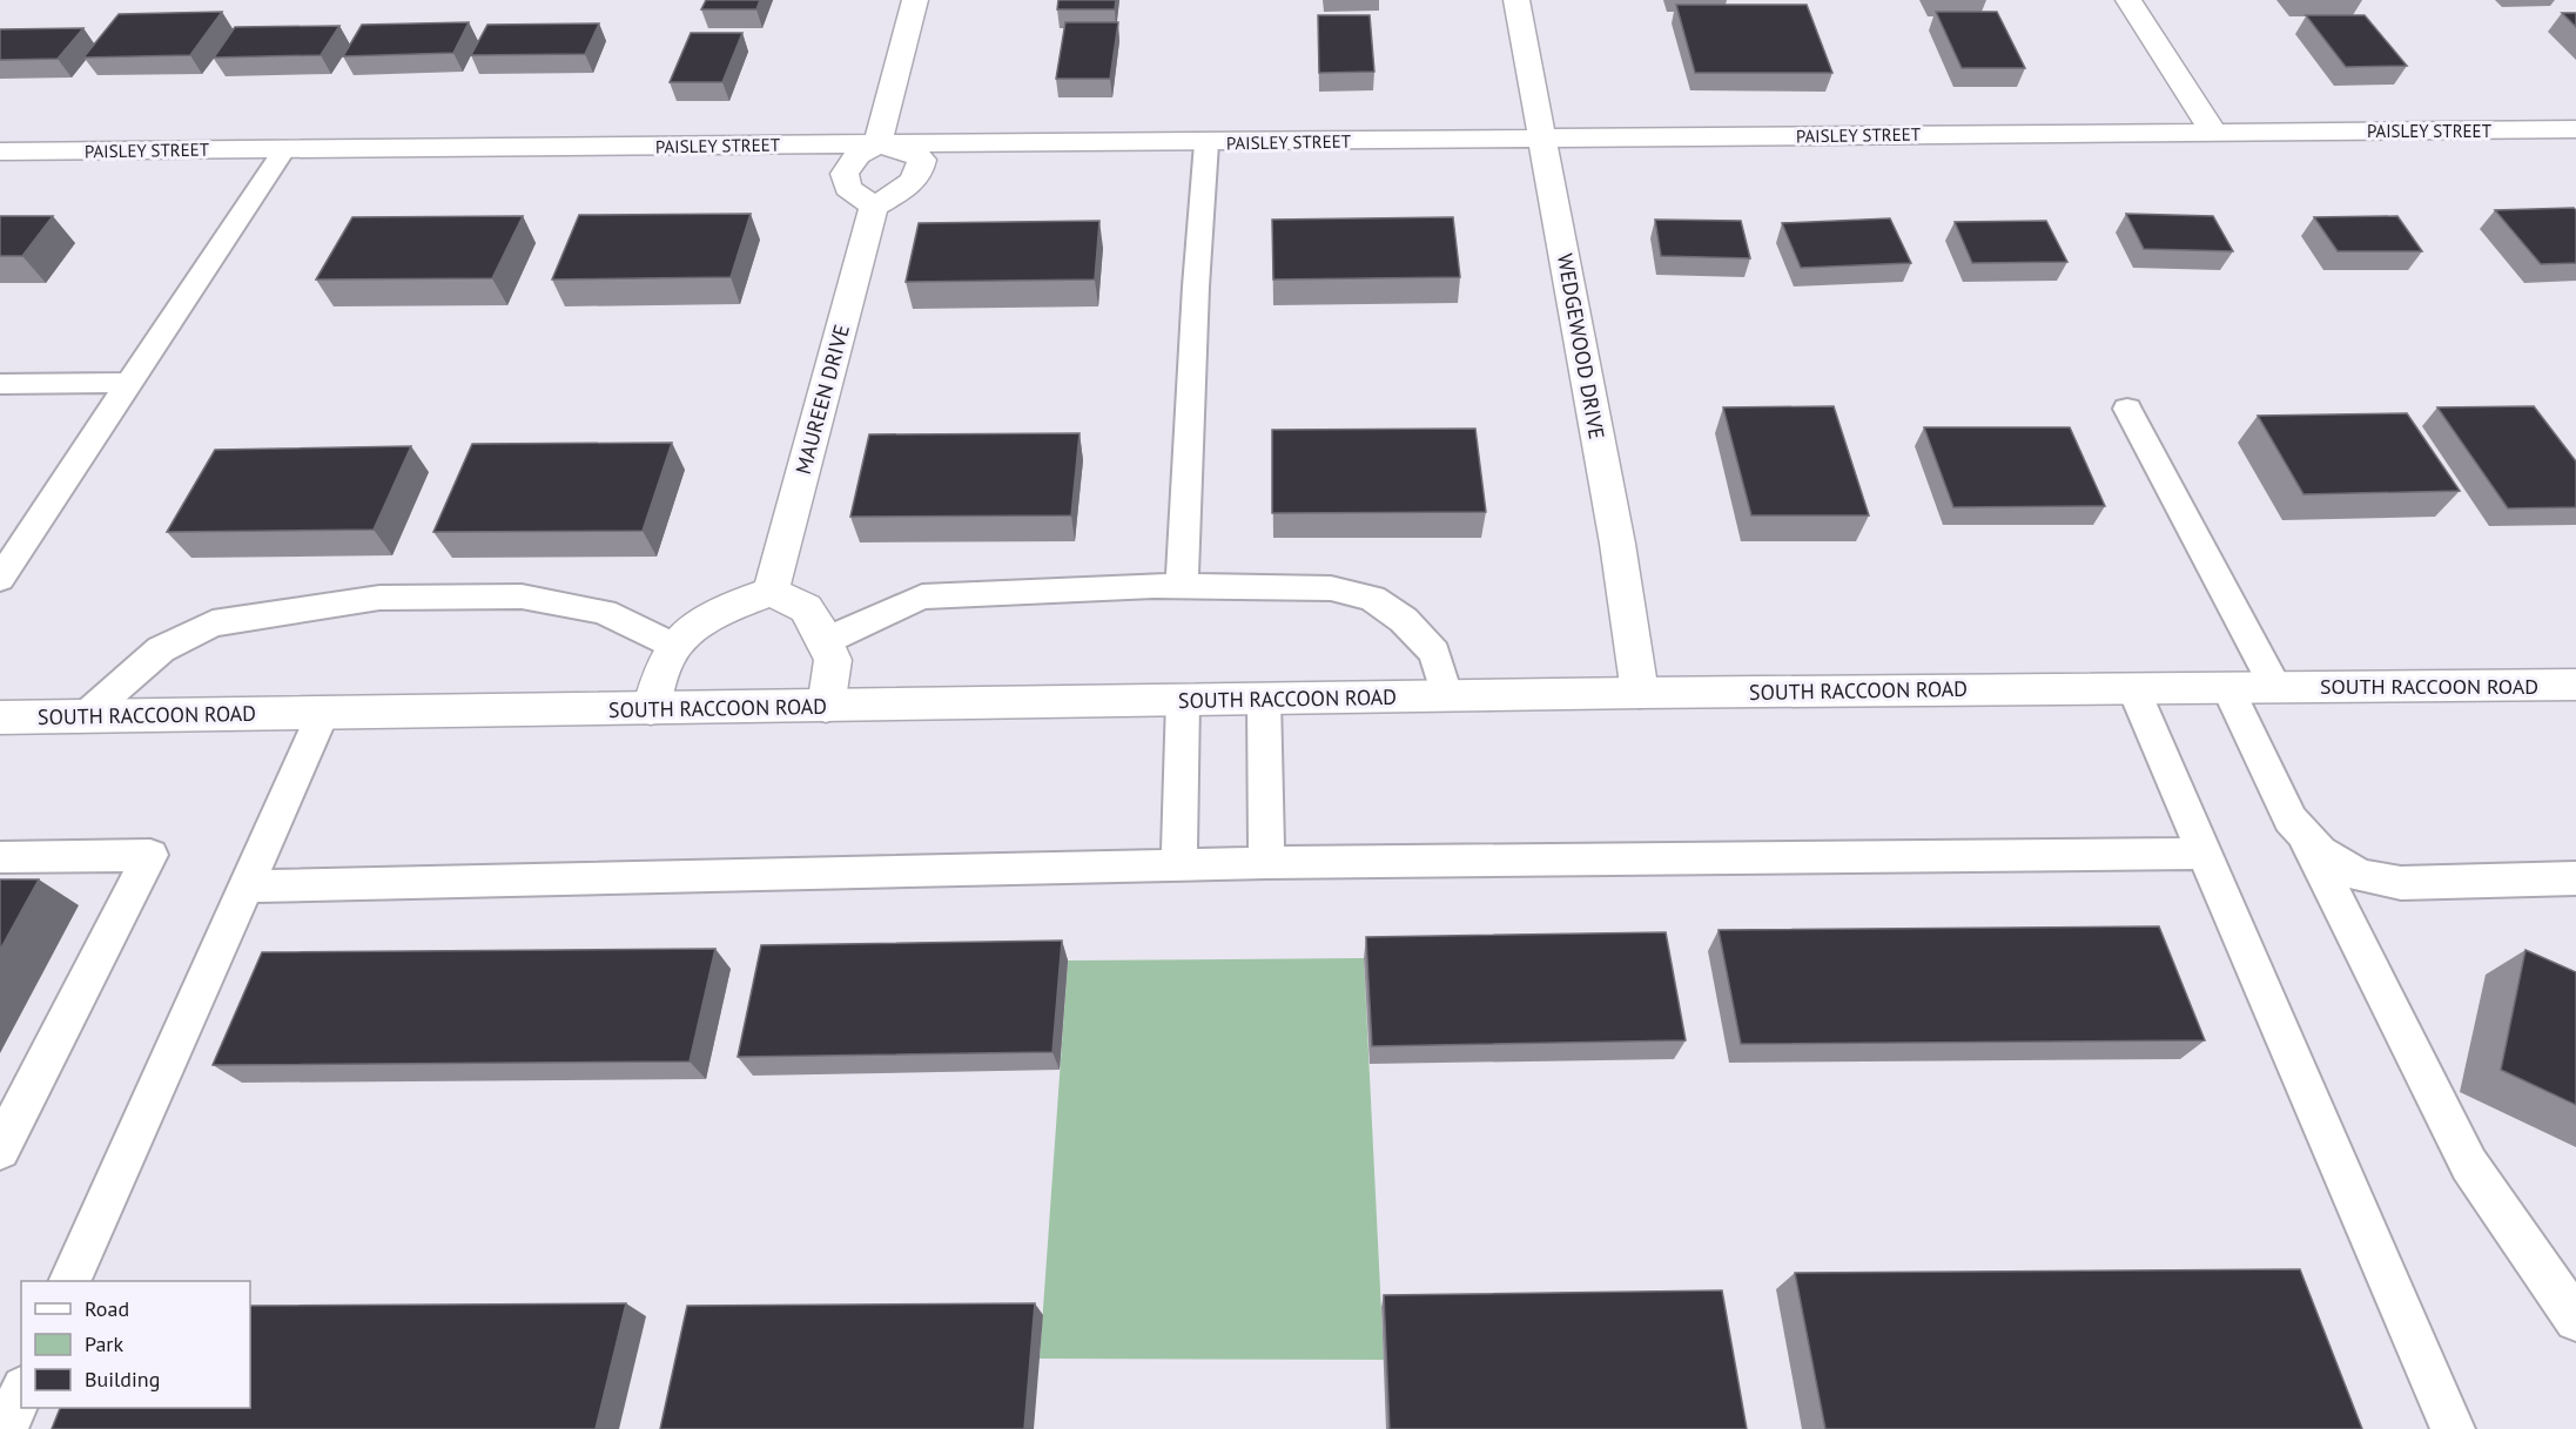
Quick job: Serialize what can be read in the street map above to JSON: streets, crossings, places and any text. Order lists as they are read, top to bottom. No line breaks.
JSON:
{"streets":{"street":["PAISLEY STREET","WEDGEWOOD DRIVE","MAUREEN DRIVE","SOUTH RACCOON ROAD"]},"crossings":[["PAISLEY STREET","WEDGEWOOD DRIVE"],["PAISLEY STREET","MAUREEN DRIVE"],["WEDGEWOOD DRIVE","SOUTH RACCOON ROAD"]],"legend":["Road","Park","Building"]}
